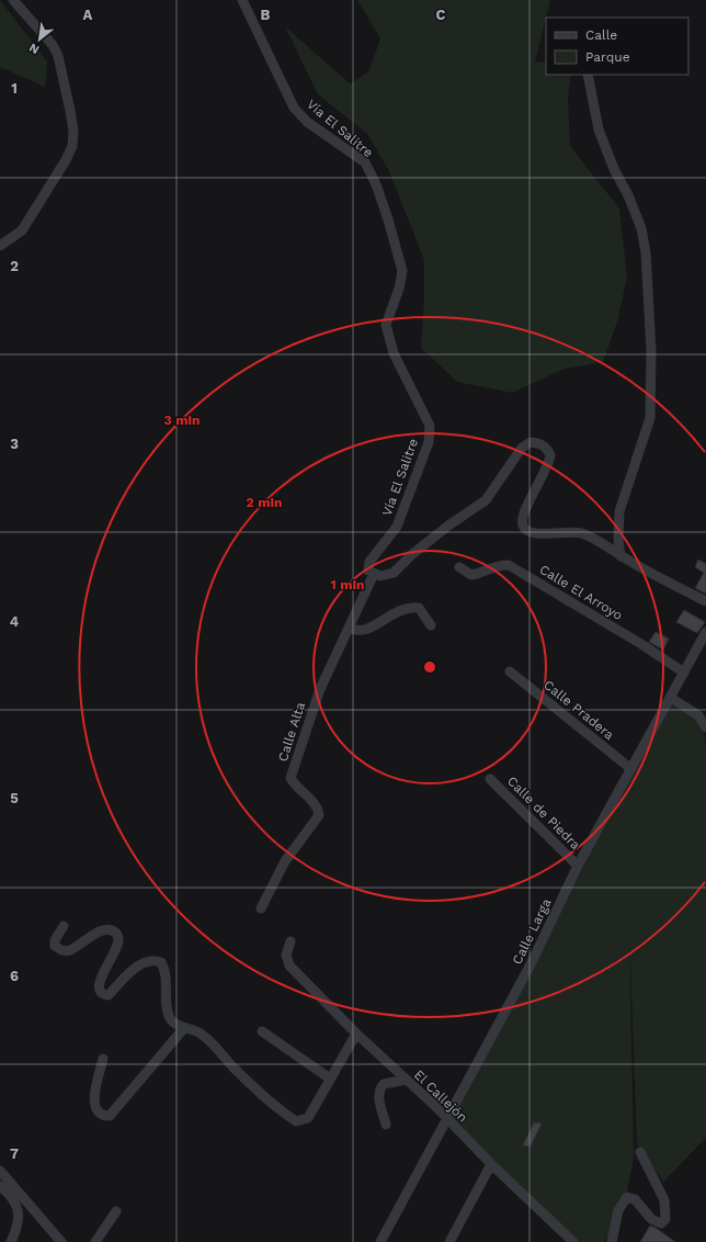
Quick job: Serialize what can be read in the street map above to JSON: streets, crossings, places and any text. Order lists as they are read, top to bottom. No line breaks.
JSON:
{"streets":{"street":["Vía El Salitre","Calle El Arroyo","Calle Pradera","Calle Alta","Calle de Piedra","Calle Larga","El Callejón"]},"crossings":[["Vía El Salitre","Calle Alta"],["Calle El Arroyo","Calle Larga"],["Calle Pradera","Calle Larga"],["Calle de Piedra","Calle Larga"],["Calle Larga","El Callejón"]],"legend":["Calle","Parque"],"north":"bottom left","grid":{"columns":["A","B","C"],"rows":["1","2","3","4","5","6","7"]},"rings":["3 min","2 min","1 min"]}
